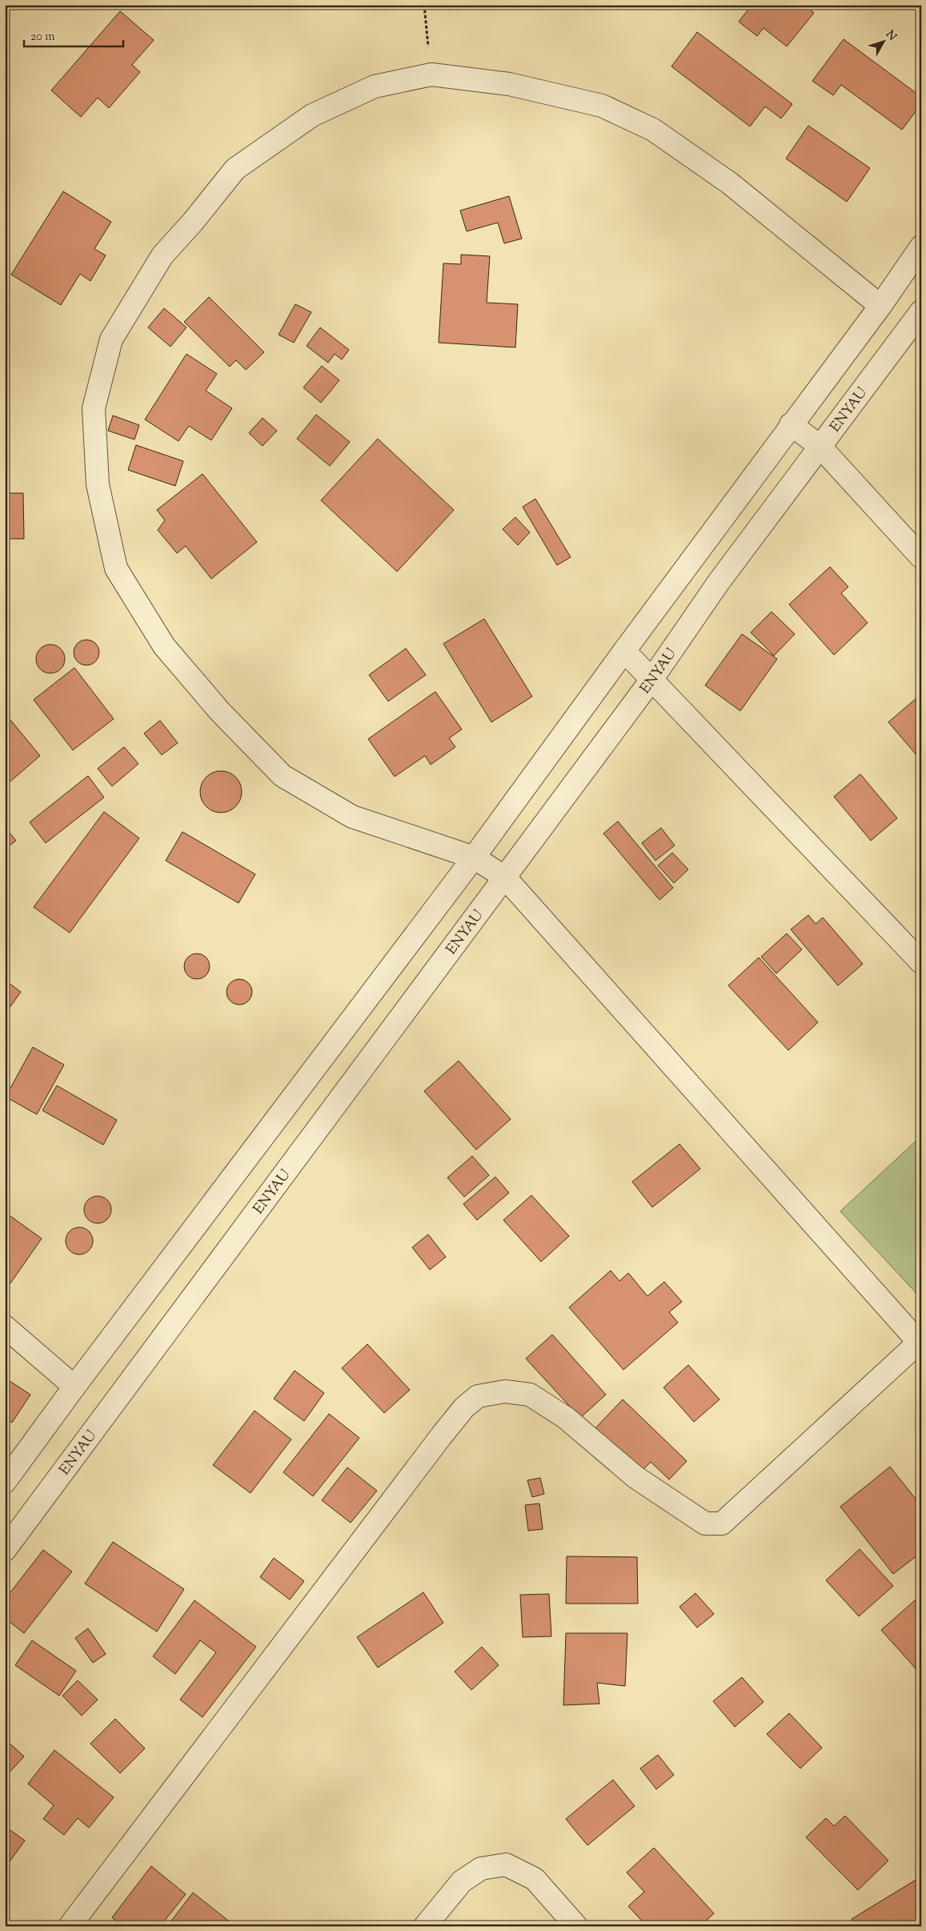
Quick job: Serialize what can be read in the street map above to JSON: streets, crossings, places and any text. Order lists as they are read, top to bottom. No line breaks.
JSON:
{"streets":{"street":["ENYAU"]},"scale_bar":"20 m","north":"top right"}
